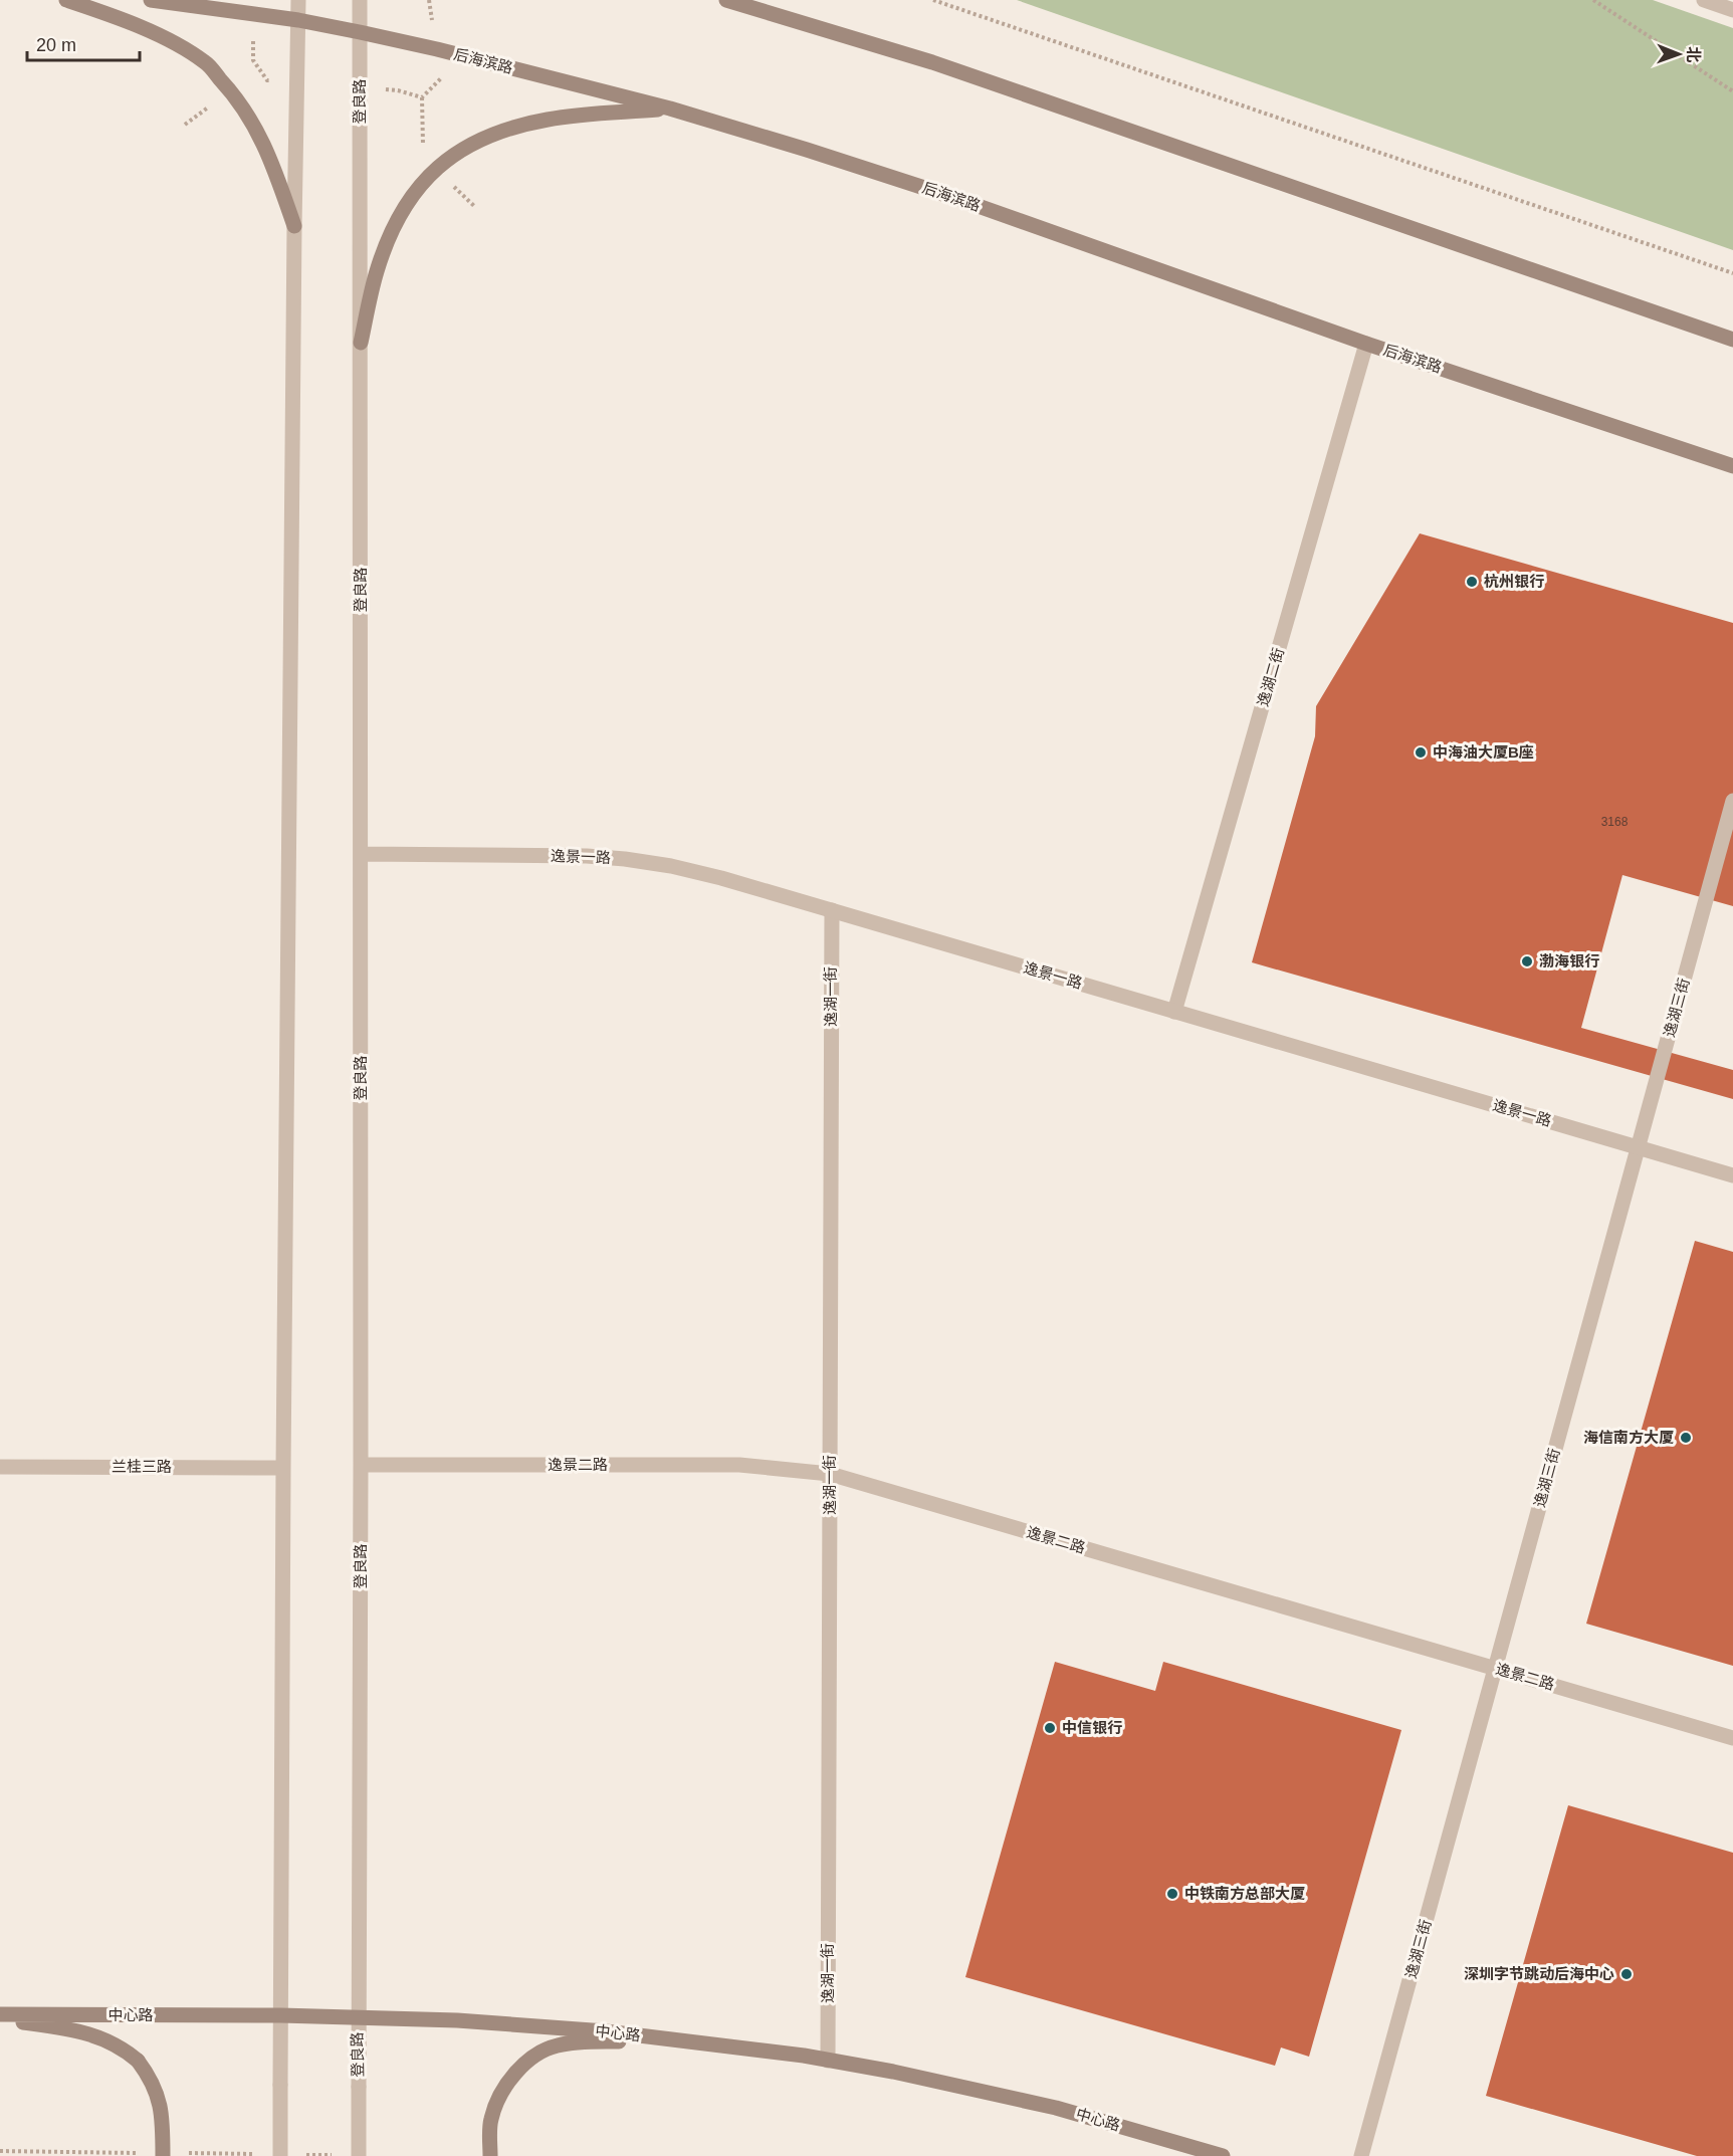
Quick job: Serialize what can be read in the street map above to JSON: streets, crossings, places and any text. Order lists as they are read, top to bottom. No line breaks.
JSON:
{"streets":{"main road":["后海滨路","中心路"],"street":["登良路","逸湖二街","逸景一路","逸湖一街","逸湖三街","逸景二路","兰桂三路"]},"crossings":[["后海滨路","登良路"],["后海滨路","逸湖二街"],["登良路","逸景一路"],["登良路","逸景二路"],["登良路","中心路"],["逸湖二街","逸景一路"],["逸景一路","逸湖一街"],["逸景一路","逸湖三街"],["逸湖一街","逸景二路"],["逸湖一街","中心路"],["逸湖三街","逸景二路"]],"places":["杭州银行","中海油大厦B座","渤海银行","海信南方大厦","中信银行","中铁南方总部大厦","深圳字节跳动后海中心"],"house_numbers":["3168"],"scale_bar":"20 m","north":"right"}
